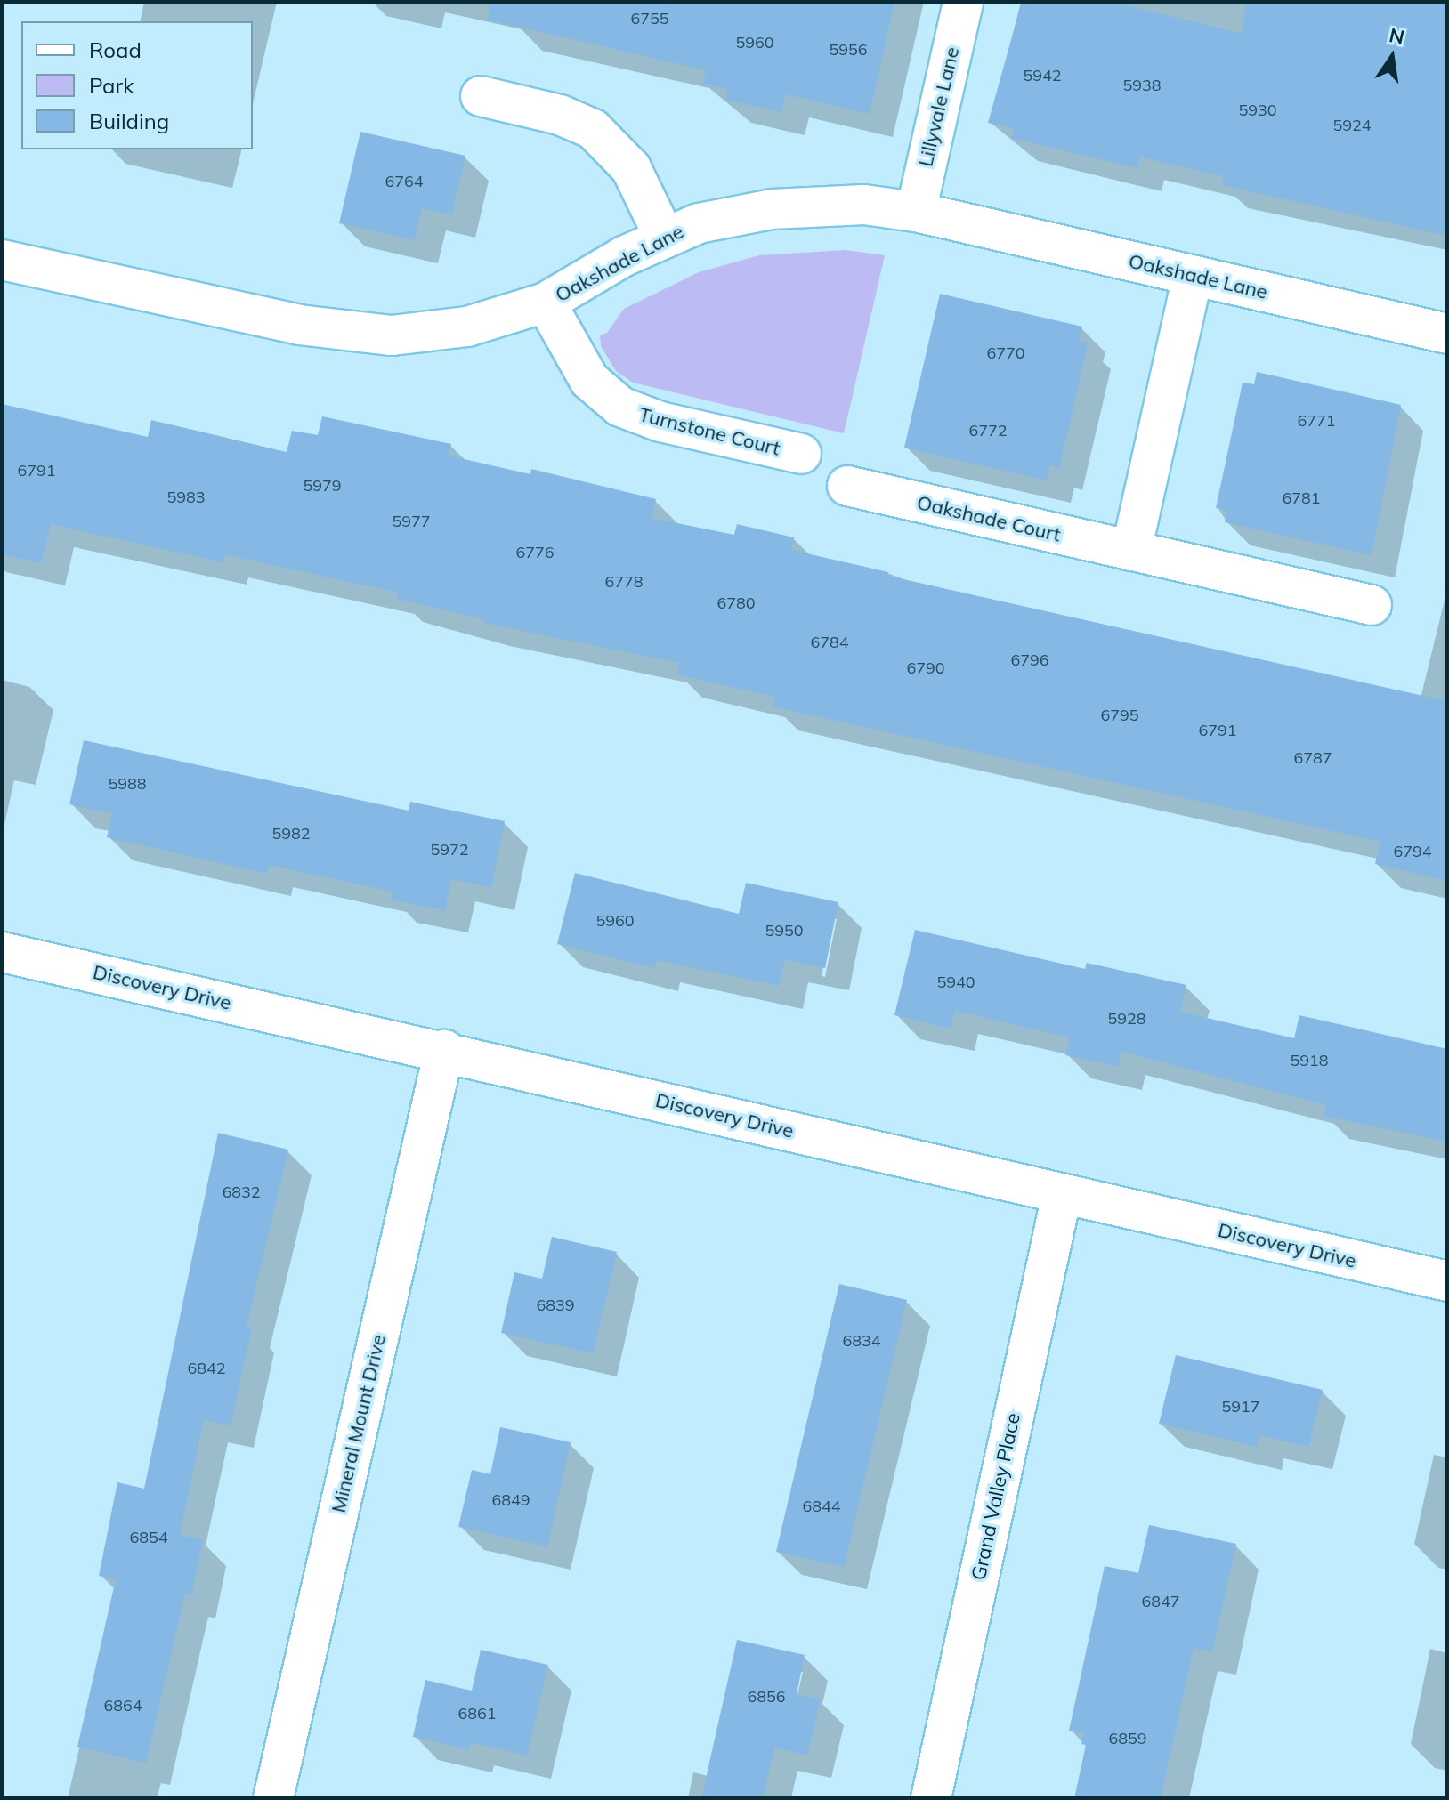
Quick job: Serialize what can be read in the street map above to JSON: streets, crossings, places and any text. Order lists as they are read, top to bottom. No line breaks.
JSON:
{"streets":{"street":["Lillyvale Lane","Oakshade Lane","Turnstone Court","Oakshade Court","Discovery Drive","Mineral Mount Drive","Grand Valley Place"]},"crossings":[["Lillyvale Lane","Oakshade Lane"],["Oakshade Lane","Turnstone Court"],["Discovery Drive","Mineral Mount Drive"],["Discovery Drive","Grand Valley Place"]],"house_numbers":["6755","5960","5956","5942","5938","5930","5924","6764","6770","6771","6772","6791","5979","5983","6781","5977","6776","6778","6780","6784","6796","6790","6795","6791","6787","5988","5982","5972","6794","5960","5950","5940","5928","5918","6832","6839","6834","6842","5917","6849","6844","6854","6847","6856","6864","6861","6859"],"legend":["Road","Park","Building"],"north":"top"}
